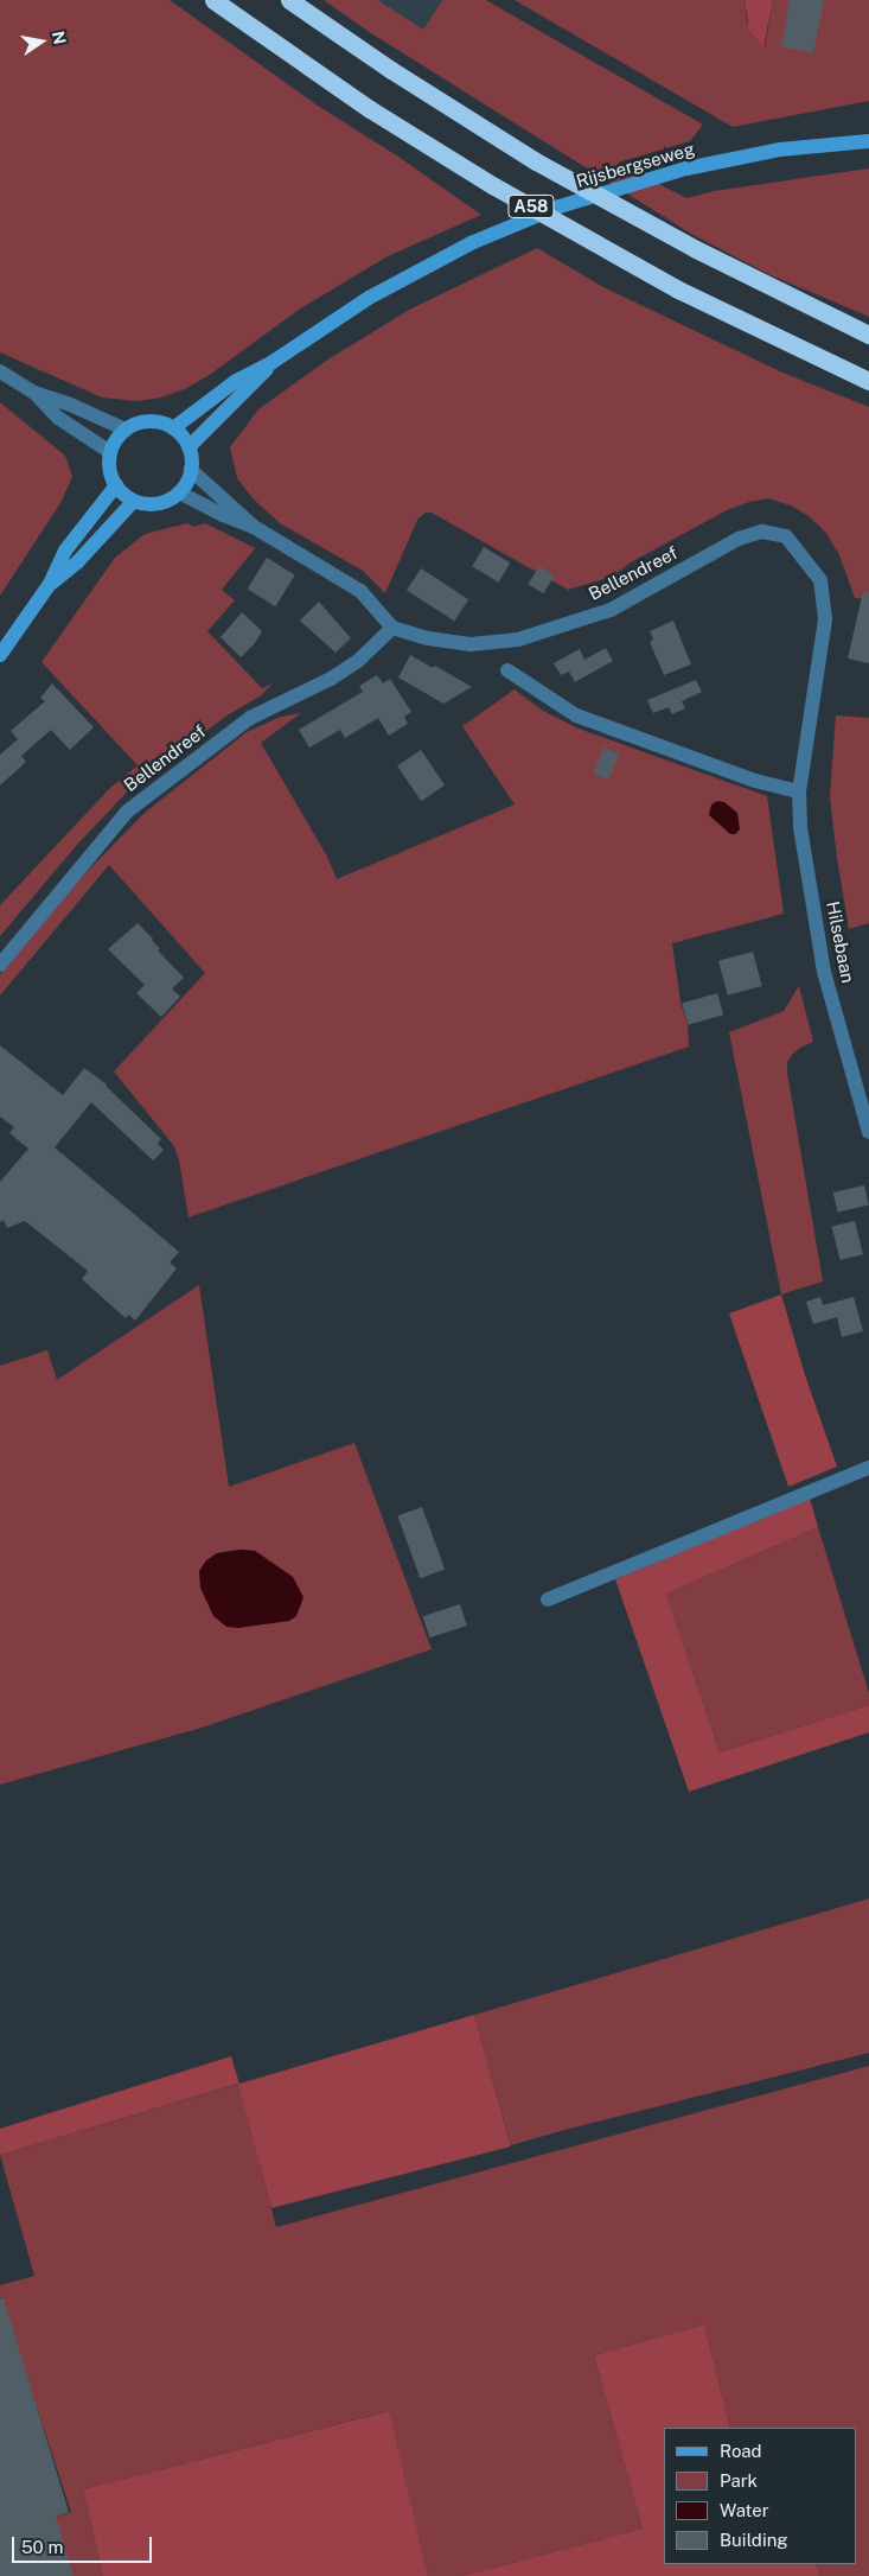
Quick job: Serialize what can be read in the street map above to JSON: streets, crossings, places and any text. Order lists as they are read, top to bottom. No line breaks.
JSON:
{"streets":{"highway":["A58"],"main road":["Rijsbergseweg"],"street":["Bellendreef","Hilsebaan"]},"crossings":[["Bellendreef","Hilsebaan"]],"legend":["Road","Park","Water","Building"],"scale_bar":"50 m","north":"right"}
